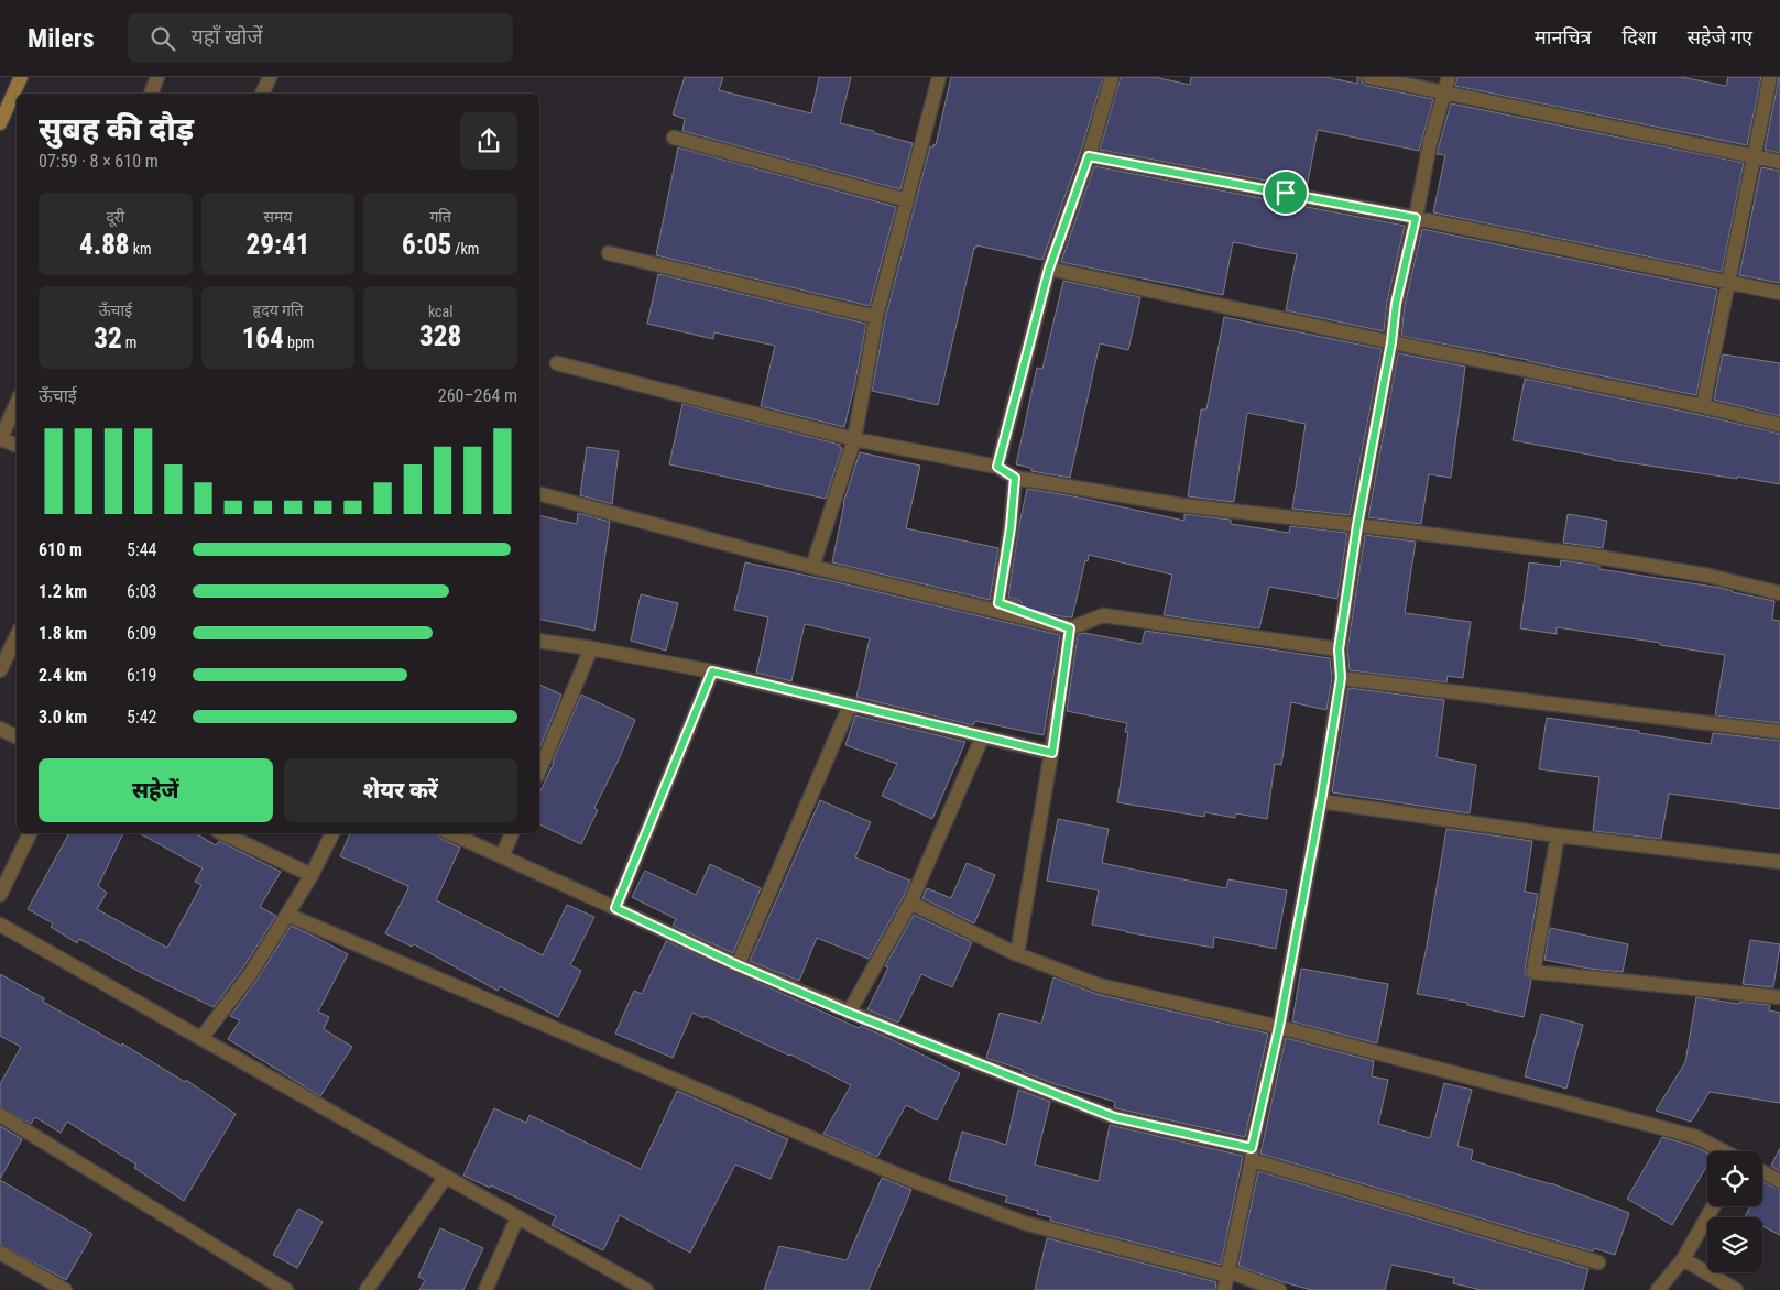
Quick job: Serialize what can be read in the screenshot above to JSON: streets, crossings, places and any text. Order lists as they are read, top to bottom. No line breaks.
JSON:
{"page":{"header":"Milers","search":"यहाँ खोजें","nav":["मानचित्र","दिशा","सहेजे गए"],"heading":["सुबह की दौड़","07:59 · 8 × 610 m"],"stats":[["दूरी","4.88 km"],["समय","29:41"],["गति","6:05 /km"],["ऊँचाई","32 m"],["हृदय गति","164 bpm"],["kcal","328"]],"chart":["ऊँचाई","260–264 m"],"list":[{"name":"610 m","note":"5:44"},{"name":"1.2 km","note":"6:03"},{"name":"1.8 km","note":"6:09"},{"name":"2.4 km","note":"6:19"},{"name":"3.0 km","note":"5:42"}],"buttons":["सहेजें","शेयर करें"]}}
